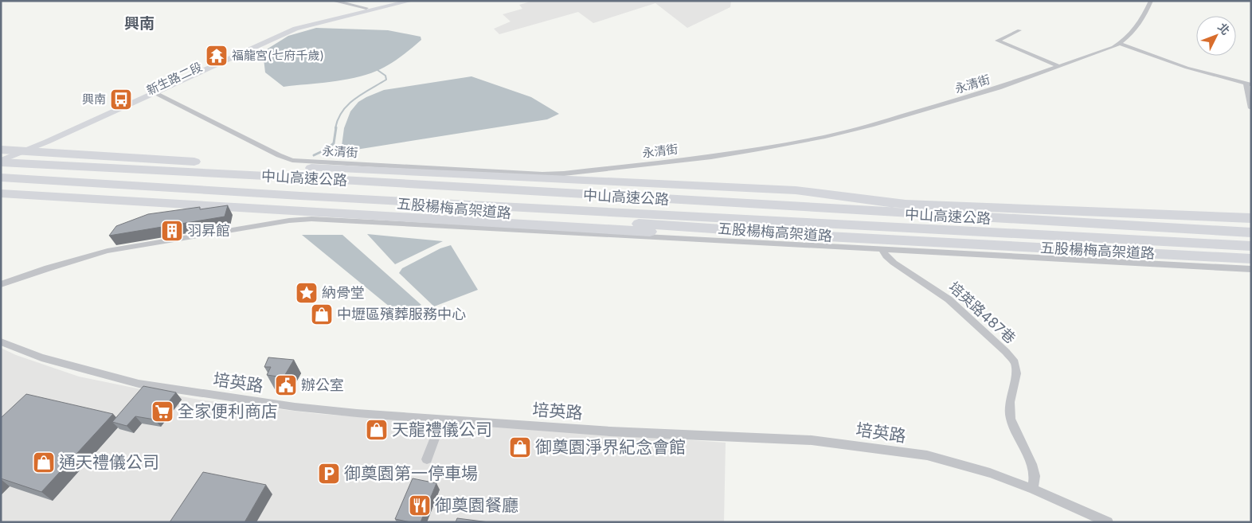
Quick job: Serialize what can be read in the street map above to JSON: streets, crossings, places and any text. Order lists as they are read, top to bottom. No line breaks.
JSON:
{"streets":{"highway":["中山高速公路","五股楊梅高架道路"],"main road":["新生路二段"],"street":["永清街","培英路487巷","培英路"]},"crossings":[["新生路二段","永清街"],["新生路二段","中山高速公路"],["中山高速公路","五股楊梅高架道路"],["培英路487巷","培英路"]],"districts":["興南"],"places":{"temple":["福龍宮(七府千歲)"],"bus stop":["興南"],"building":["羽昇館"],"place":["納骨堂"],"shop":["中壢區殯葬服務中心","天龍禮儀公司","御奠園淨界紀念會館","通天禮儀公司"],"public building":["辦公室"],"supermarket":["全家便利商店"],"parking":["御奠園第一停車場"],"restaurant":["御奠園餐廳"]},"north":"top right"}
